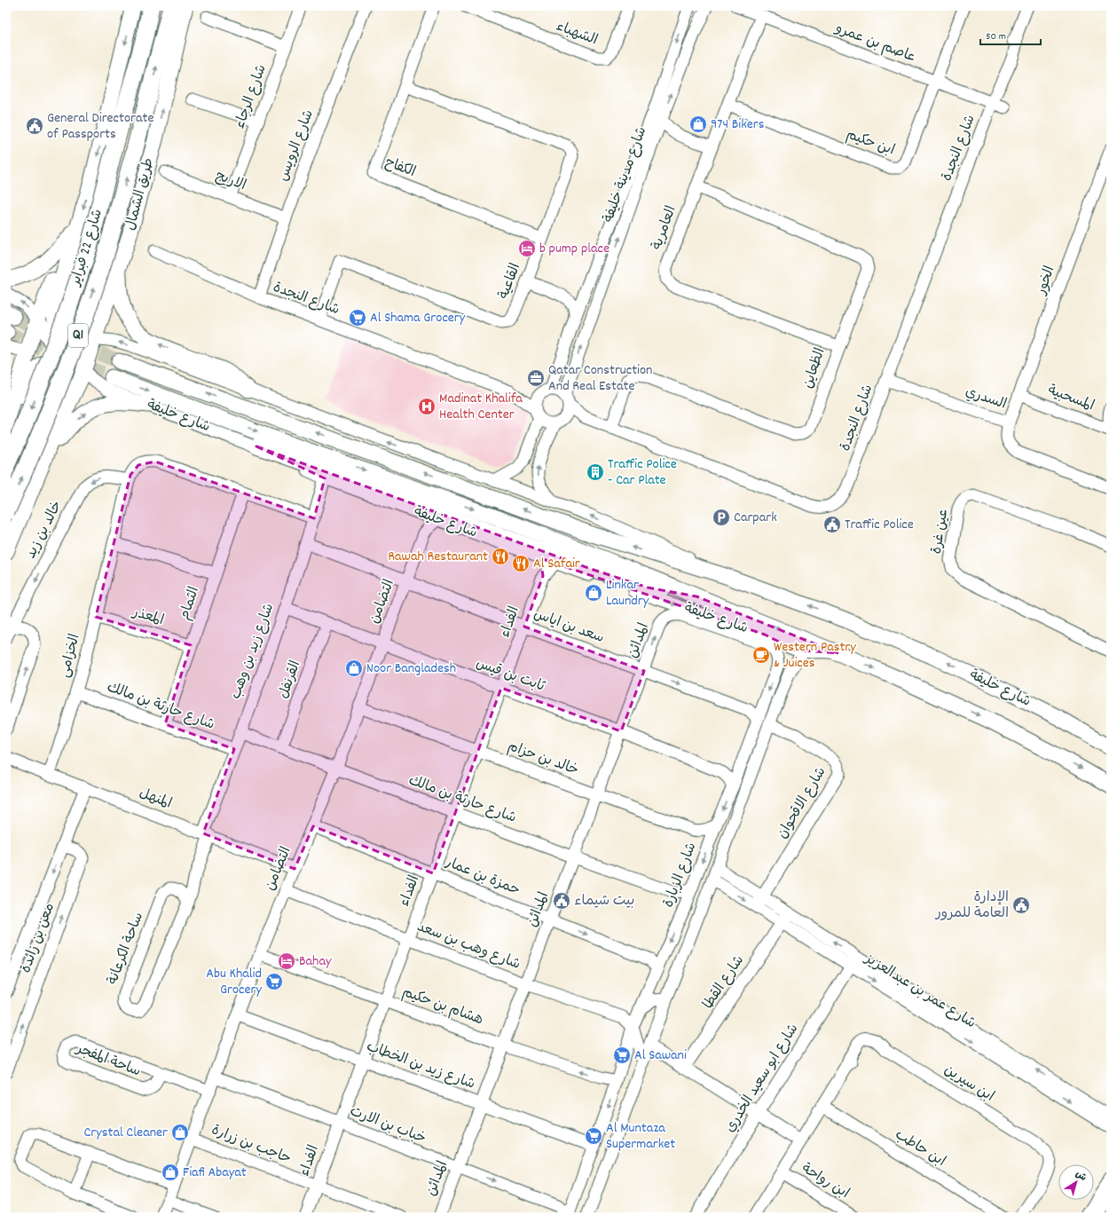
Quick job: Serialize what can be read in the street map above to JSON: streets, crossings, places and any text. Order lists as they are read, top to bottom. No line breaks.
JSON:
{"streets":{"highway":["طريق الشمال","شارع 22 فبراير","Q1"],"main road":["شارع خليفة"],"street":["الشهباء","عاصم بن عمرو","شارع الرجاء","ابن حكيم","شارع الرويس","شارع النجدة","الكفاح","شارع مدينة خليفة","الاريج","العامرية","الخور","القاعية","الظعاين","السدري","المسحبية","خالد بن زيد","عين غرة","التضامن","الثمام","المعذر","الفداء","سعد بن اياس","المدائن","شارع زيد بن وهب","الخزامى","ثابت بن قيس","القرنفل","شارع حارثة بن مالك","خالد بن حزام","المنهل","شارع الاقحوان","شارع الزبارة","حمزة بن عمار","معن بن زائدة","شارع وهب بن سعد","ساحة الكرعانة","شارع القطا","شارع عمر بن عبدالعزيز","هشام بن حكيم","ساحة المفجر","شارع زيد بن الخطاب","شارع ابو سعيد الخدري","ابن سيرين","خباب بن الارت","حاجب بن زرارة","ابن حاطب","ابن رواحة"]},"crossings":[["عاصم بن عمرو","ابن حكيم"],["عاصم بن عمرو","شارع النجدة"],["عاصم بن عمرو","العامرية"],["شارع الرجاء","الاريج"],["ابن حكيم","العامرية"],["شارع الرويس","شارع النجدة"],["شارع الرويس","الاريج"],["شارع النجدة","شارع مدينة خليفة"],["شارع النجدة","القاعية"],["شارع النجدة","الظعاين"],["شارع النجدة","السدري"],["الكفاح","القاعية"],["طريق الشمال","شارع 22 فبراير"],["طريق الشمال","شارع خليفة"],["العامرية","الظعاين"],["الخور","السدري"],["الخور","المسحبية"],["شارع خليفة","التضامن"],["شارع خليفة","الفداء"],["شارع خليفة","شارع زيد بن وهب"],["خالد بن زيد","الخزامى"],["التضامن","سعد بن اياس"],["التضامن","ثابت بن قيس"],["التضامن","شارع حارثة بن مالك"],["التضامن","خالد بن حزام"],["التضامن","المنهل"],["التضامن","حمزة بن عمار"],["التضامن","شارع وهب بن سعد"],["التضامن","هشام بن حكيم"],["التضامن","ساحة المفجر"],["التضامن","شارع زيد بن الخطاب"],["التضامن","خباب بن الارت"],["التضامن","حاجب بن زرارة"],["الثمام","المعذر"],["الثمام","الخزامى"],["الثمام","شارع حارثة بن مالك"],["المعذر","الخزامى"],["الفداء","سعد بن اياس"],["الفداء","ثابت بن قيس"],["الفداء","شارع حارثة بن مالك"],["الفداء","خالد بن حزام"],["الفداء","حمزة بن عمار"],["الفداء","شارع وهب بن سعد"],["الفداء","هشام بن حكيم"],["الفداء","شارع زيد بن الخطاب"],["الفداء","خباب بن الارت"],["الفداء","حاجب بن زرارة"],["سعد بن اياس","المدائن"],["سعد بن اياس","شارع زيد بن وهب"],["سعد بن اياس","شارع الزبارة"],["المدائن","ثابت بن قيس"],["المدائن","شارع حارثة بن مالك"],["المدائن","خالد بن حزام"],["المدائن","شارع الزبارة"],["المدائن","حمزة بن عمار"],["المدائن","شارع وهب بن سعد"],["المدائن","هشام بن حكيم"],["المدائن","شارع زيد بن الخطاب"],["المدائن","خباب بن الارت"],["شارع زيد بن وهب","ثابت بن قيس"],["شارع زيد بن وهب","شارع حارثة بن مالك"],["شارع زيد بن وهب","المنهل"],["شارع زيد بن وهب","ساحة الكرعانة"],["الخزامى","شارع حارثة بن مالك"],["الخزامى","المنهل"],["ثابت بن قيس","القرنفل"],["القرنفل","شارع حارثة بن مالك"],["خالد بن حزام","شارع الزبارة"],["المنهل","معن بن زائدة"],["المنهل","ساحة الكرعانة"],["شارع الاقحوان","شارع عمر بن عبدالعزيز"],["شارع الزبارة","حمزة بن عمار"],["شارع الزبارة","شارع وهب بن سعد"],["شارع الزبارة","هشام بن حكيم"],["شارع الزبارة","شارع زيد بن الخطاب"],["شارع الزبارة","خباب بن الارت"],["شارع القطا","شارع عمر بن عبدالعزيز"],["شارع عمر بن عبدالعزيز","شارع ابو سعيد الخدري"],["ابن سيرين","ابن حاطب"],["ابن سيرين","ابن رواحة"]],"one_way":["طريق الشمال"],"places":{"shop":["974 Bikers","Linkar Laundry","Noor Bangladesh","Crystal Cleaner","Fiafi Abayat"],"public building":["General Directorate of Passports","Traffic Police","بيت شيماء","الإدارة العامة للمرور"],"hotel":["b pump place","Bahay"],"supermarket":["Al Shama Grocery","Abu Khalid Grocery","Al Sawani","Al Muntaza Supermarket"],"office":["Qatar Construction And Real Estate"],"hospital":["Madinat Khalifa Health Center"],"building":["Traffic Police - Car Plate"],"parking":["Carpark"],"restaurant":["Rawah Restaurant","Al Safair"],"cafe":["Western Pastry & Juices"]},"scale_bar":"50 m","north":"top right"}
